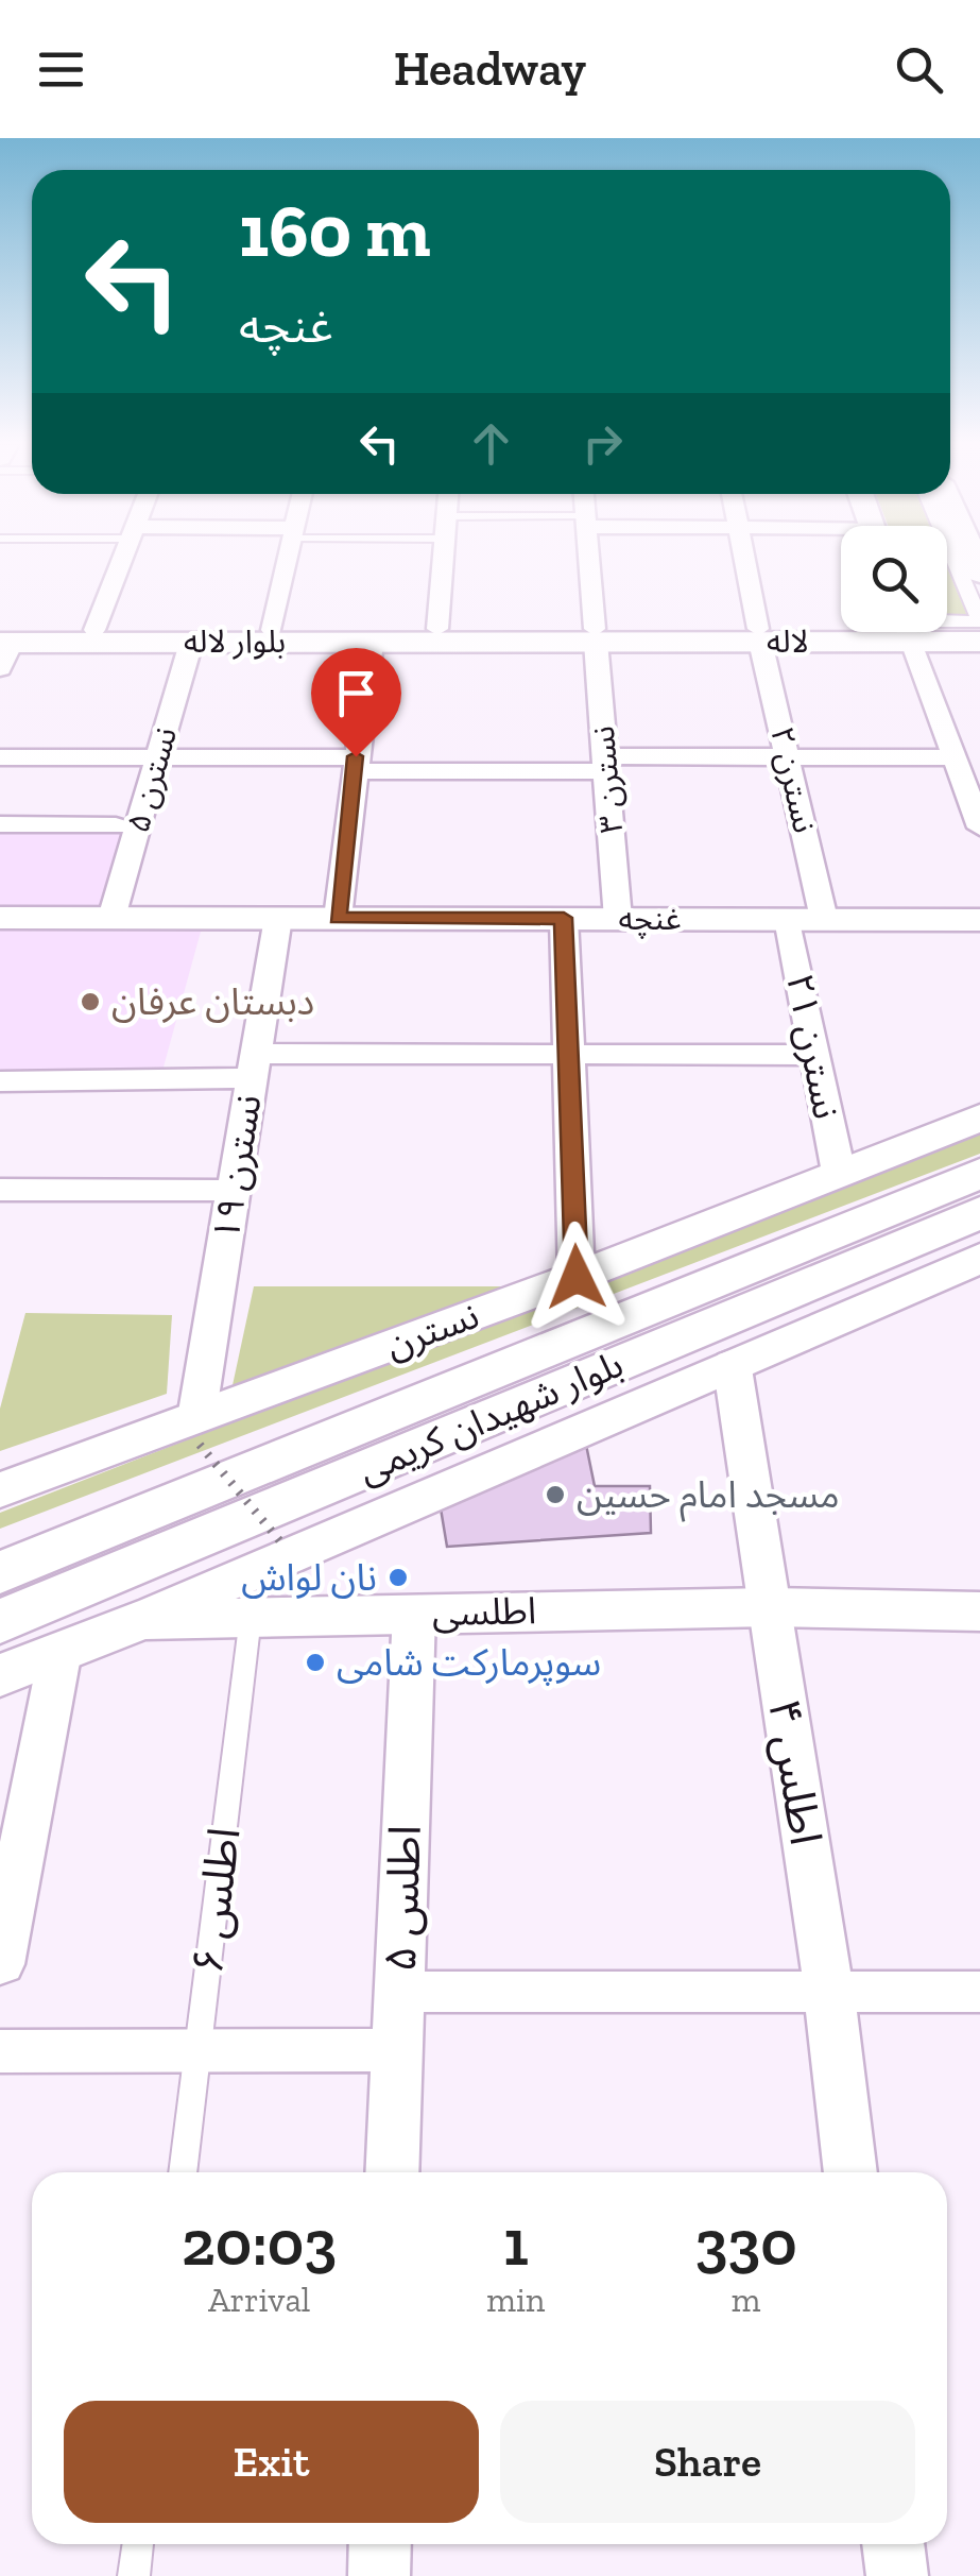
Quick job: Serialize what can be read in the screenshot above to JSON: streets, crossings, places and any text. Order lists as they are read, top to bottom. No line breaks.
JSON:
{"streets":{"main road":["بلوار لاله","لاله","بلوار شهیدان کریمی"],"street":["نسترن ۵","نسترن ۳","نسترن ۲","غنچه","نسترن ۲۱","نسترن ۱۹","نسترن","اطلسی","اطلس ۴","اطلس ۵"],"lane":["اطلس ۶"]},"crossings":[["بلوار لاله","لاله"],["بلوار لاله","نسترن ۵"],["بلوار لاله","نسترن ۳"],["لاله","نسترن ۳"],["لاله","نسترن ۲"],["نسترن ۵","غنچه"],["نسترن ۳","غنچه"],["نسترن ۲","غنچه"],["غنچه","نسترن ۲۱"],["غنچه","نسترن ۱۹"],["نسترن ۲۱","نسترن"],["نسترن ۱۹","نسترن"],["اطلسی","اطلس ۴"],["اطلسی","اطلس ۵"],["اطلسی","اطلس ۶"]],"places":["دبستان عرفان","مسجد امام حسین","نان لواش","سوپرمارکت شامی"],"page":{"header":"Headway","turn":["160 m","غنچه"],"eta":["20:03","Arrival","1","min","330","m"],"buttons":["Exit","Share"]}}
